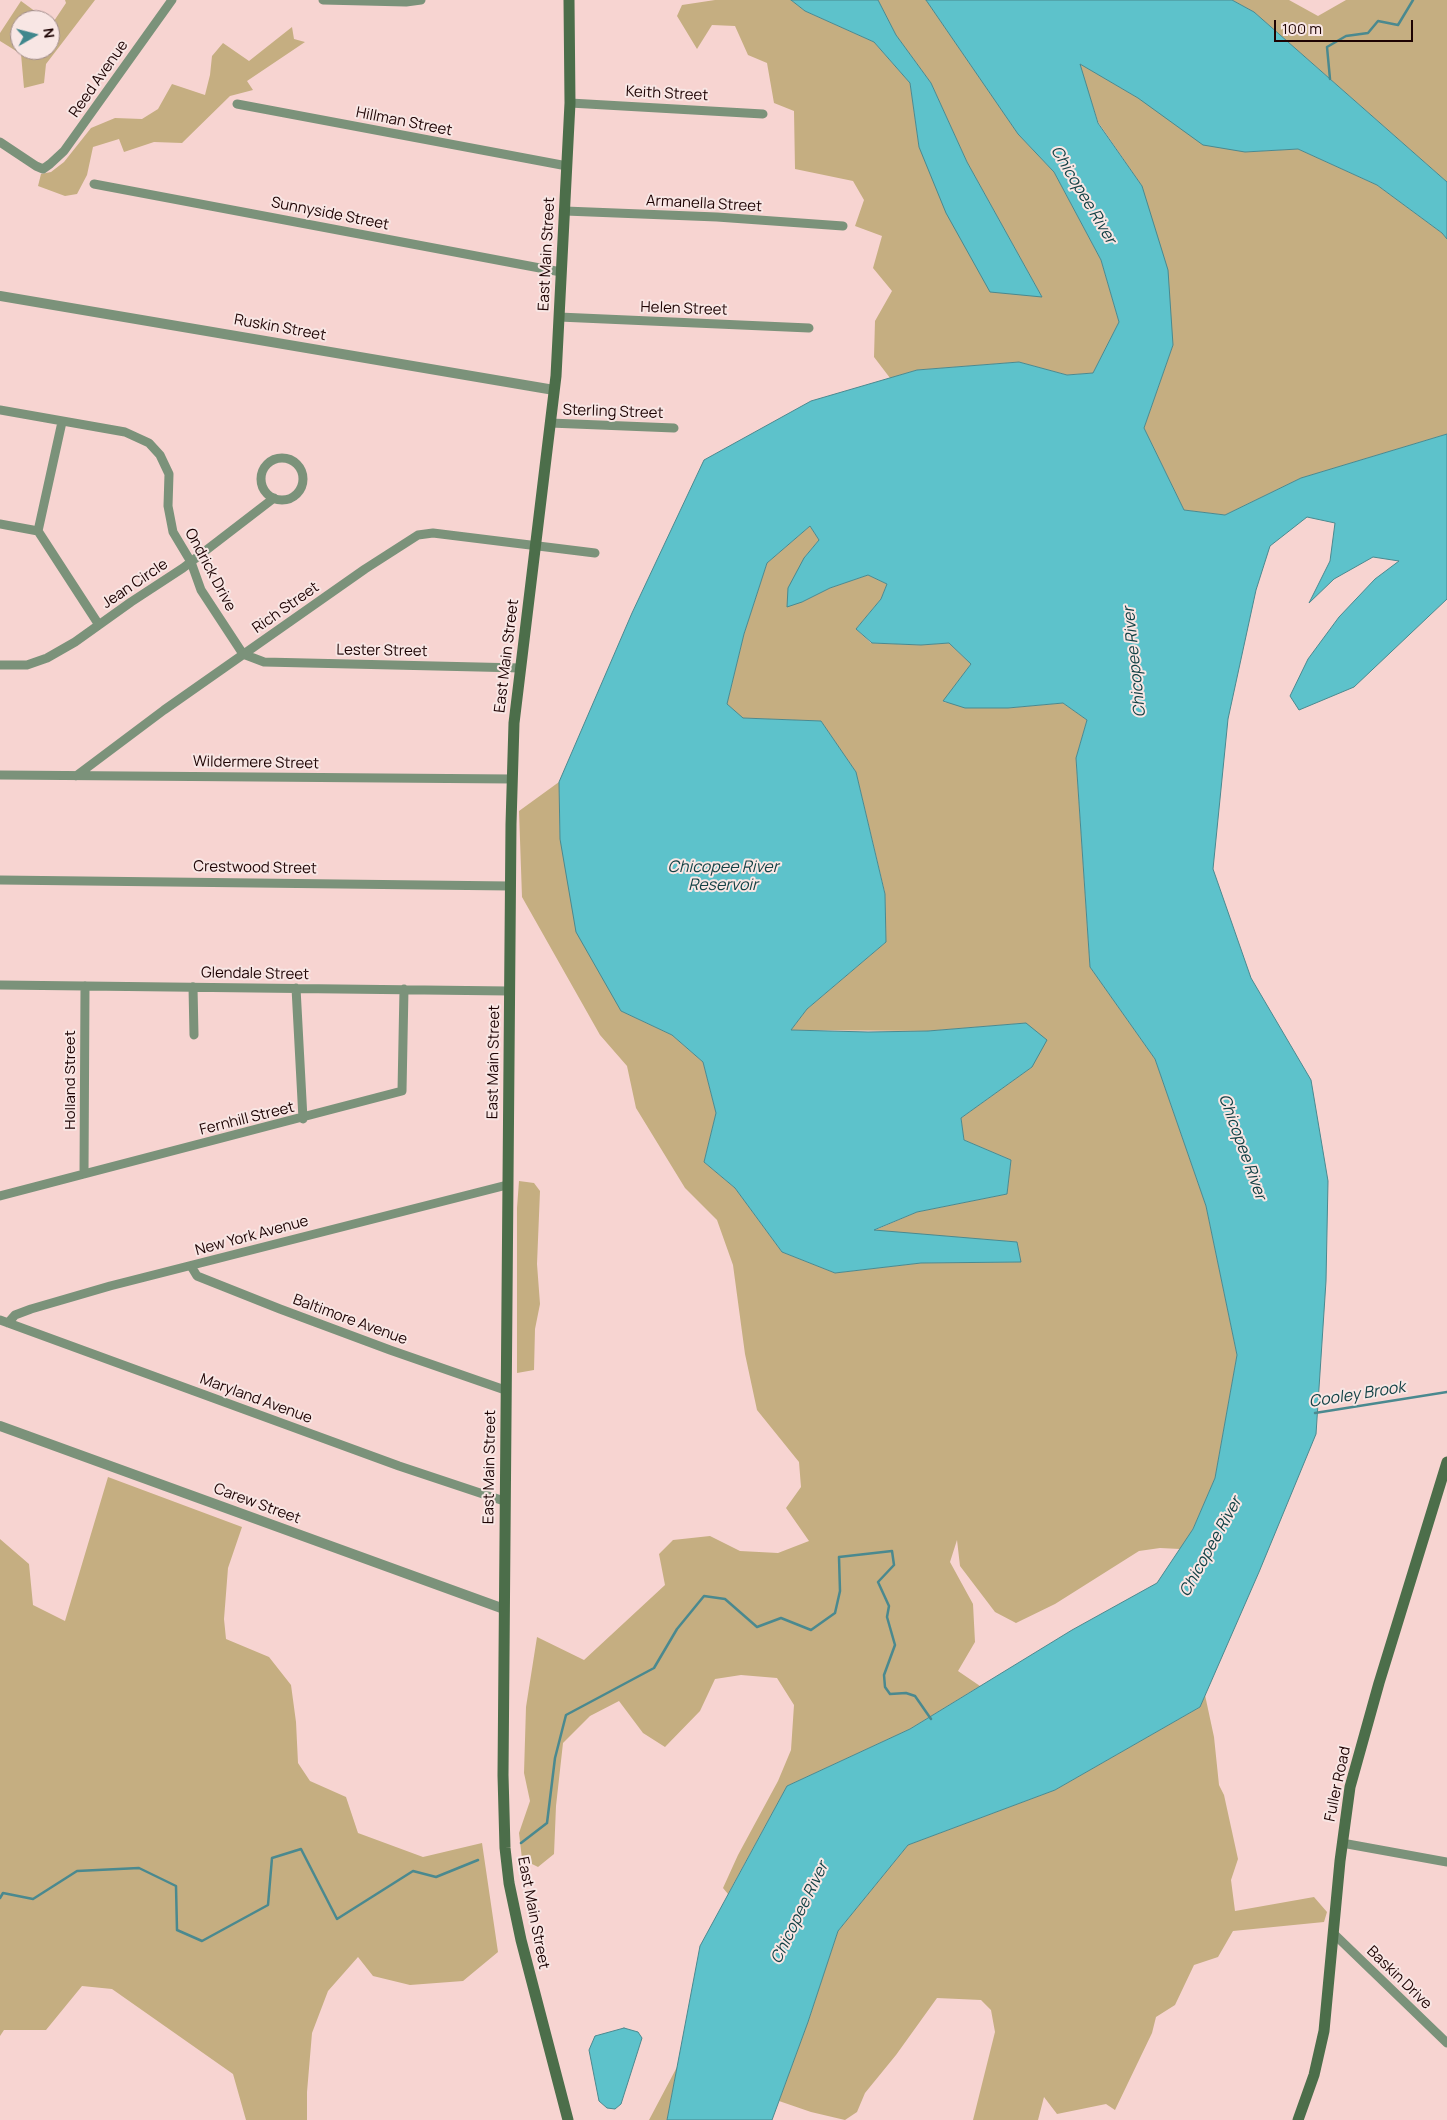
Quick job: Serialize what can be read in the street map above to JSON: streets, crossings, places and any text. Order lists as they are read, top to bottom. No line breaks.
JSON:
{"streets":{"main road":["East Main Street","Fuller Road"],"street":["Reed Avenue","Keith Street","Hillman Street","Armanella Street","Sunnyside Street","Helen Street","Ruskin Street","Sterling Street","Ondrick Drive","Jean Circle","Rich Street","Lester Street","Wildermere Street","Crestwood Street","Glendale Street","Holland Street","Fernhill Street","New York Avenue","Baltimore Avenue","Maryland Avenue","Carew Street","Baskin Drive"]},"crossings":[["Keith Street","East Main Street"],["Hillman Street","East Main Street"],["Armanella Street","East Main Street"],["Sunnyside Street","East Main Street"],["East Main Street","Helen Street"],["East Main Street","Ruskin Street"],["East Main Street","Sterling Street"],["East Main Street","Rich Street"],["East Main Street","Lester Street"],["East Main Street","Wildermere Street"],["East Main Street","Crestwood Street"],["East Main Street","Glendale Street"],["East Main Street","New York Avenue"],["East Main Street","Baltimore Avenue"],["East Main Street","Maryland Avenue"],["East Main Street","Carew Street"],["Ondrick Drive","Jean Circle"],["Ondrick Drive","Rich Street"],["Ondrick Drive","Lester Street"],["Rich Street","Lester Street"],["Rich Street","Wildermere Street"],["Glendale Street","Holland Street"],["Glendale Street","Fernhill Street"],["Holland Street","Fernhill Street"],["New York Avenue","Baltimore Avenue"],["New York Avenue","Maryland Avenue"],["Fuller Road","Baskin Drive"]],"water":["Chicopee River","Chicopee River Reservoir","Cooley Brook"],"scale_bar":"100 m","north":"right"}
